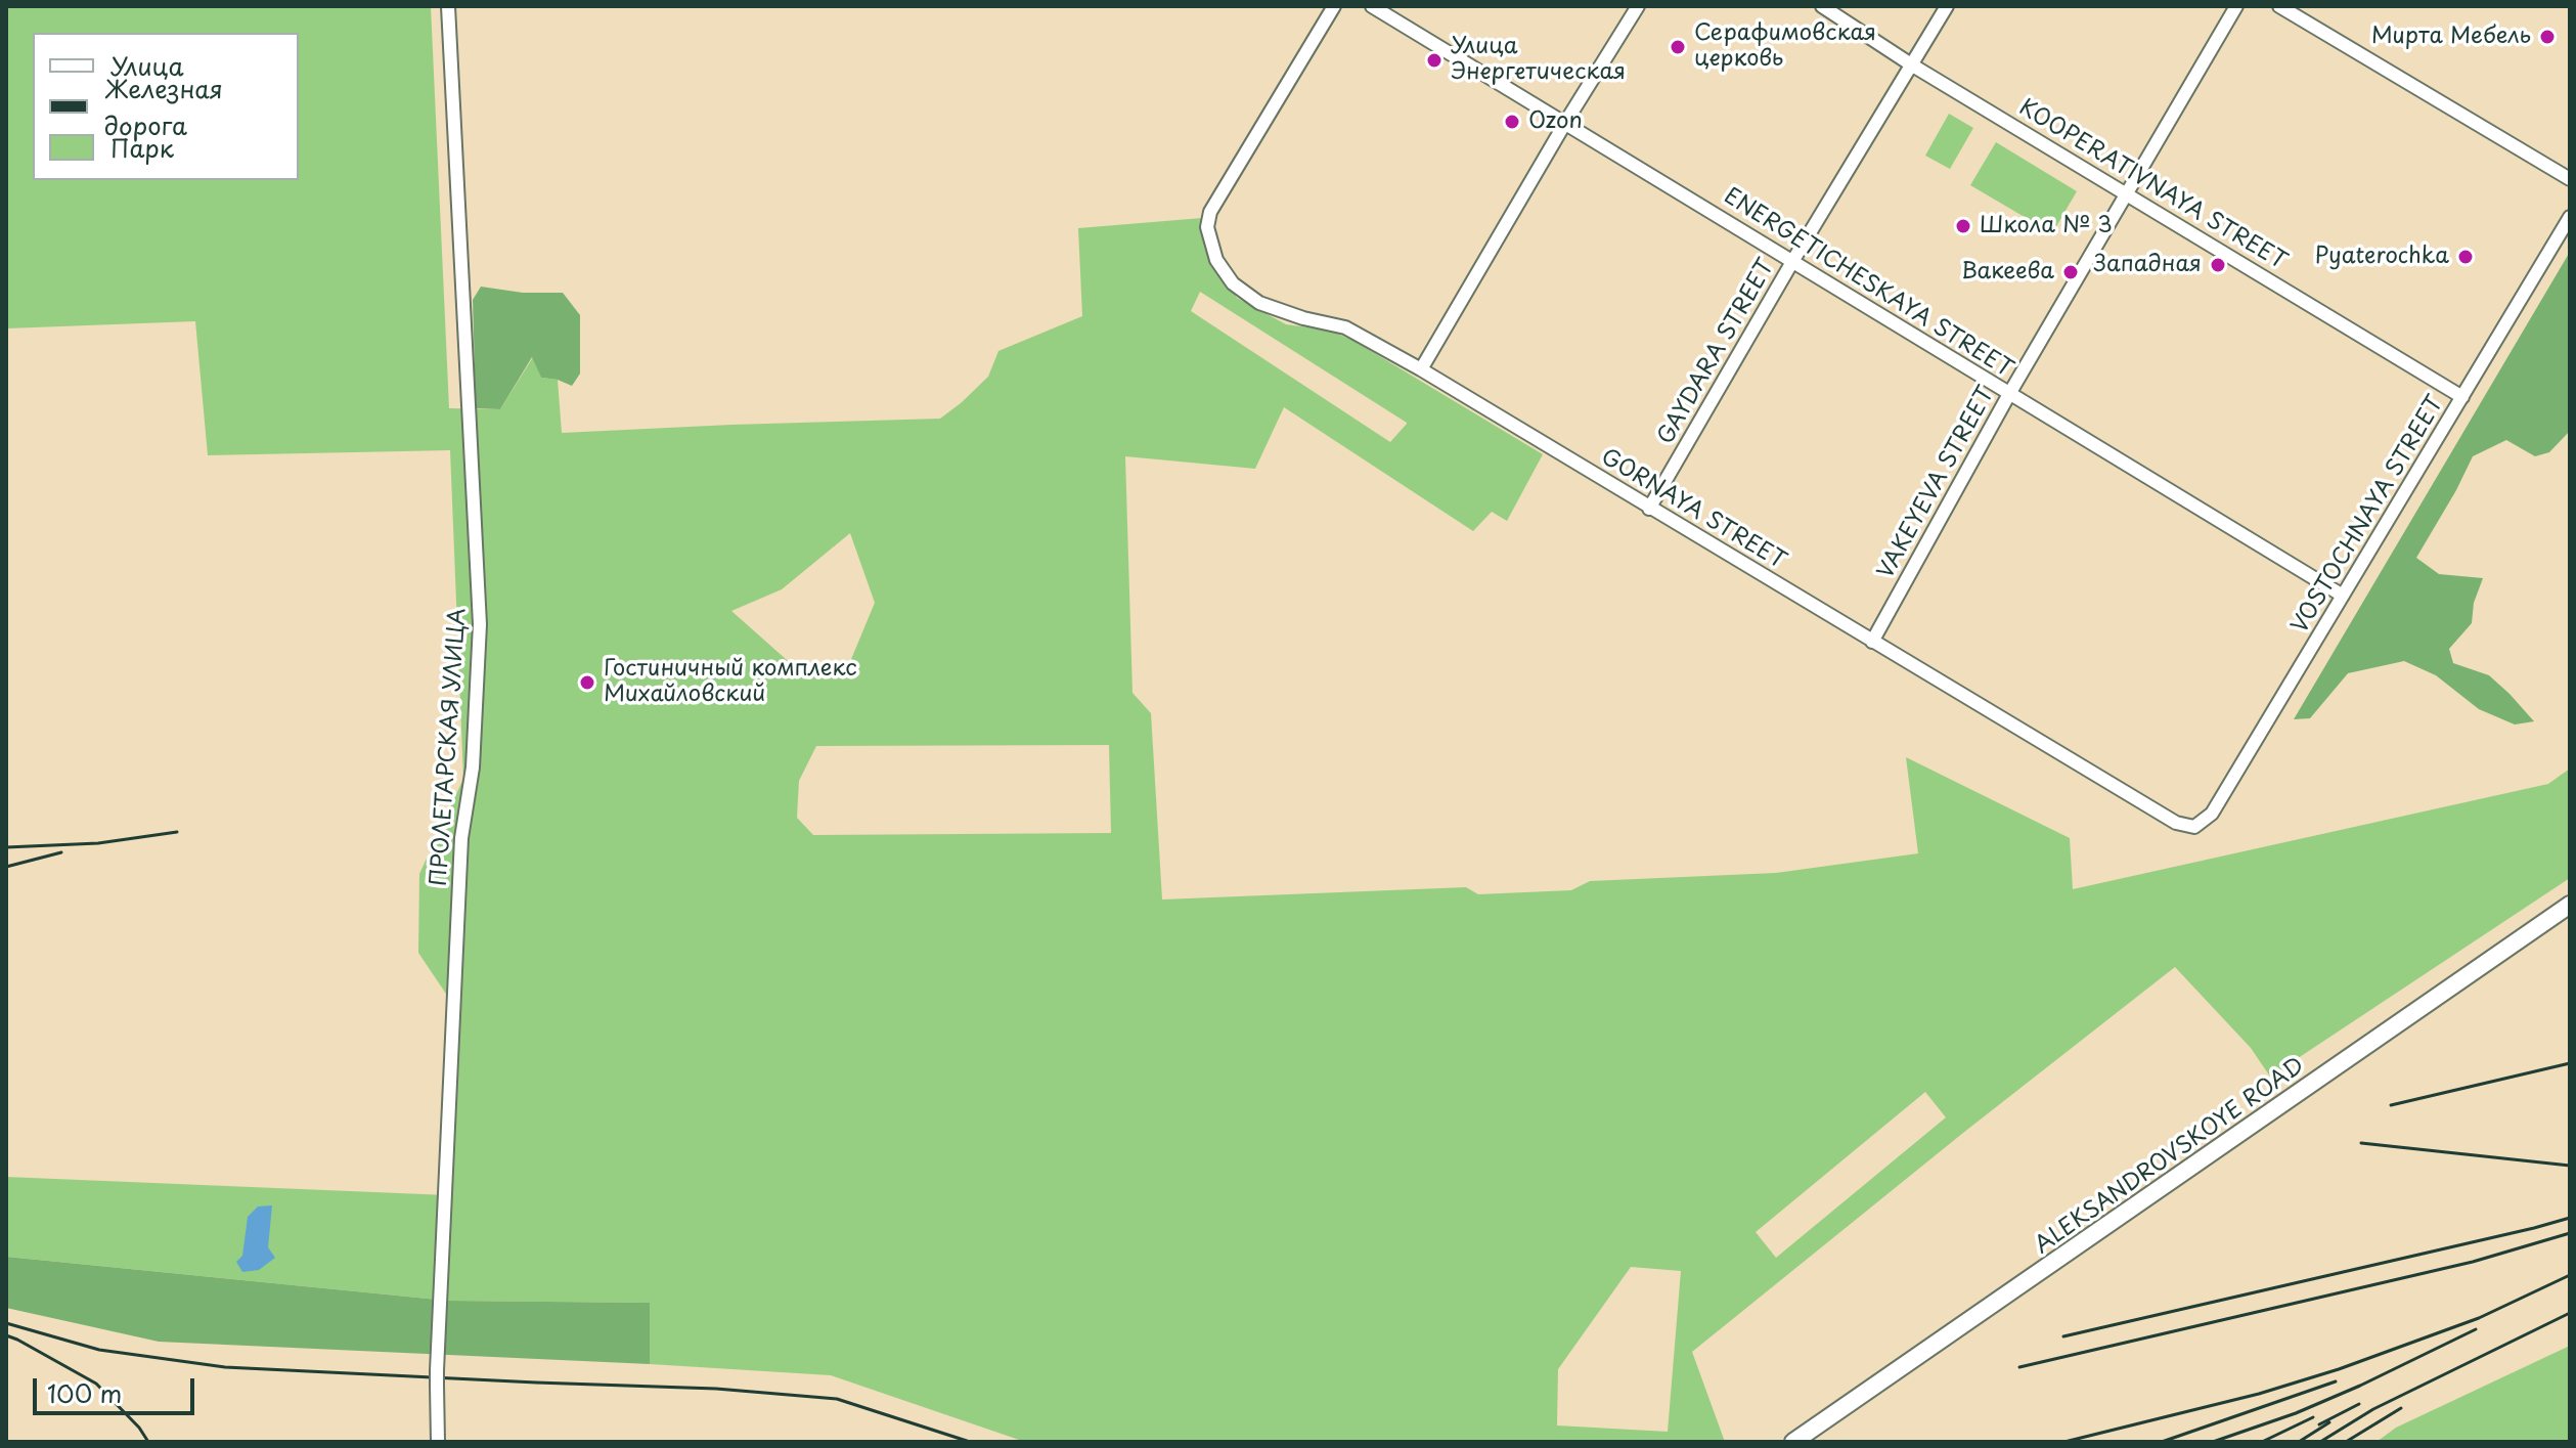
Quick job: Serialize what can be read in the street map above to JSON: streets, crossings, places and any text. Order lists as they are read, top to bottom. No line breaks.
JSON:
{"streets":{"main road":["ALEKSANDROVSKOYE ROAD"],"street":["KOOPERATIVNAYA STREET","ENERGETICHESKAYA STREET","GAYDARA STREET","VAKEYEVA STREET","GORNAYA STREET","VOSTOCHNAYA STREET","ПРОЛЕТАРСКАЯ УЛИЦА"]},"crossings":[["KOOPERATIVNAYA STREET","GAYDARA STREET"],["KOOPERATIVNAYA STREET","VAKEYEVA STREET"],["KOOPERATIVNAYA STREET","VOSTOCHNAYA STREET"],["ENERGETICHESKAYA STREET","GAYDARA STREET"],["ENERGETICHESKAYA STREET","VAKEYEVA STREET"],["ENERGETICHESKAYA STREET","VOSTOCHNAYA STREET"],["GAYDARA STREET","GORNAYA STREET"],["VAKEYEVA STREET","GORNAYA STREET"],["GORNAYA STREET","VOSTOCHNAYA STREET"]],"places":["Мирта Мебель","Серафимовская церковь","Улица Энергетическая","Ozon","Школа № 3","Pyaterochka","Западная","Вакеева","Гостиничный комплекс Михайловский"],"legend":["Улица","Железная дорога","Парк"],"scale_bar":"100 m"}
